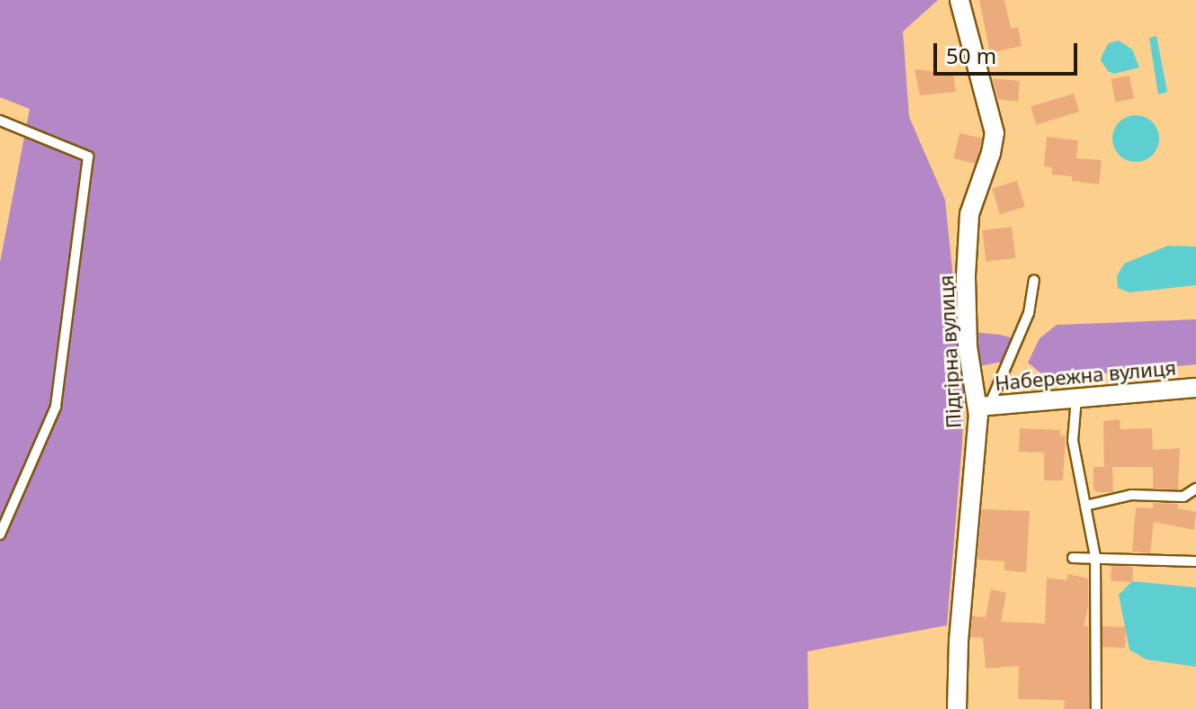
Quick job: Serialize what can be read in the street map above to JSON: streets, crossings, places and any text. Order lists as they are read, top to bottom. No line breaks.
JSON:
{"streets":{"street":["Підгірна вулиця","Набережна вулиця"]},"crossings":[["Підгірна вулиця","Набережна вулиця"]],"scale_bar":"50 m"}
